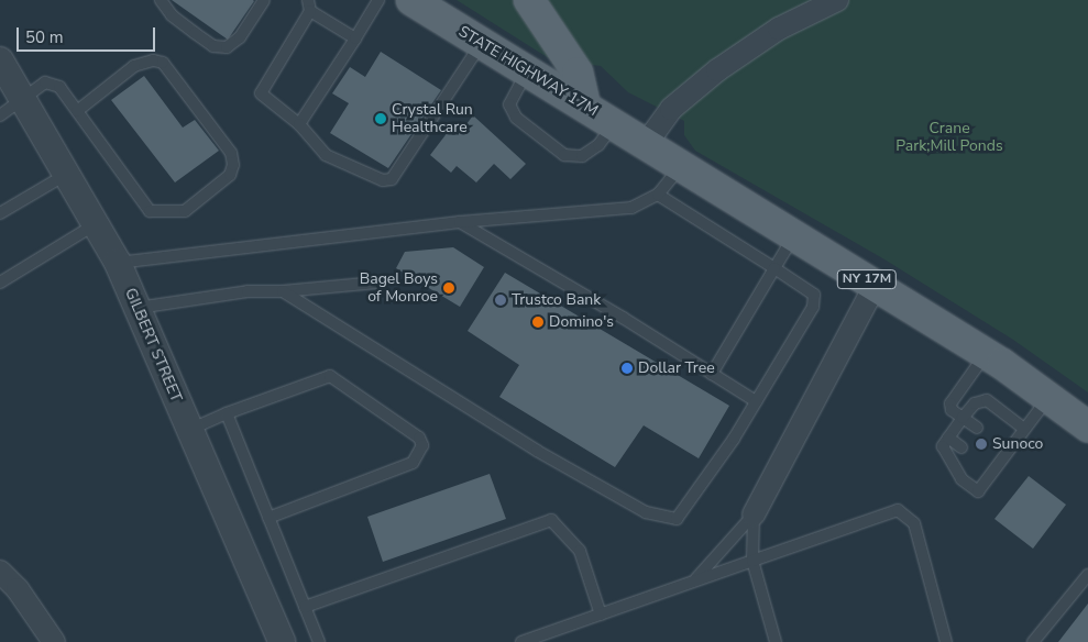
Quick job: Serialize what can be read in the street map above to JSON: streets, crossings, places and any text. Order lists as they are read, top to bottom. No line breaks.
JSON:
{"streets":{"main road":["STATE HIGHWAY 17M","NY 17M"],"street":["GILBERT STREET"]},"crossings":[["STATE HIGHWAY 17M","NY 17M"]],"parks":["Crane Park;Mill Ponds"],"places":["Crystal Run Healthcare","Bagel Boys of Monroe","Trustco Bank","Domino's","Dollar Tree","Sunoco"],"scale_bar":"50 m"}
